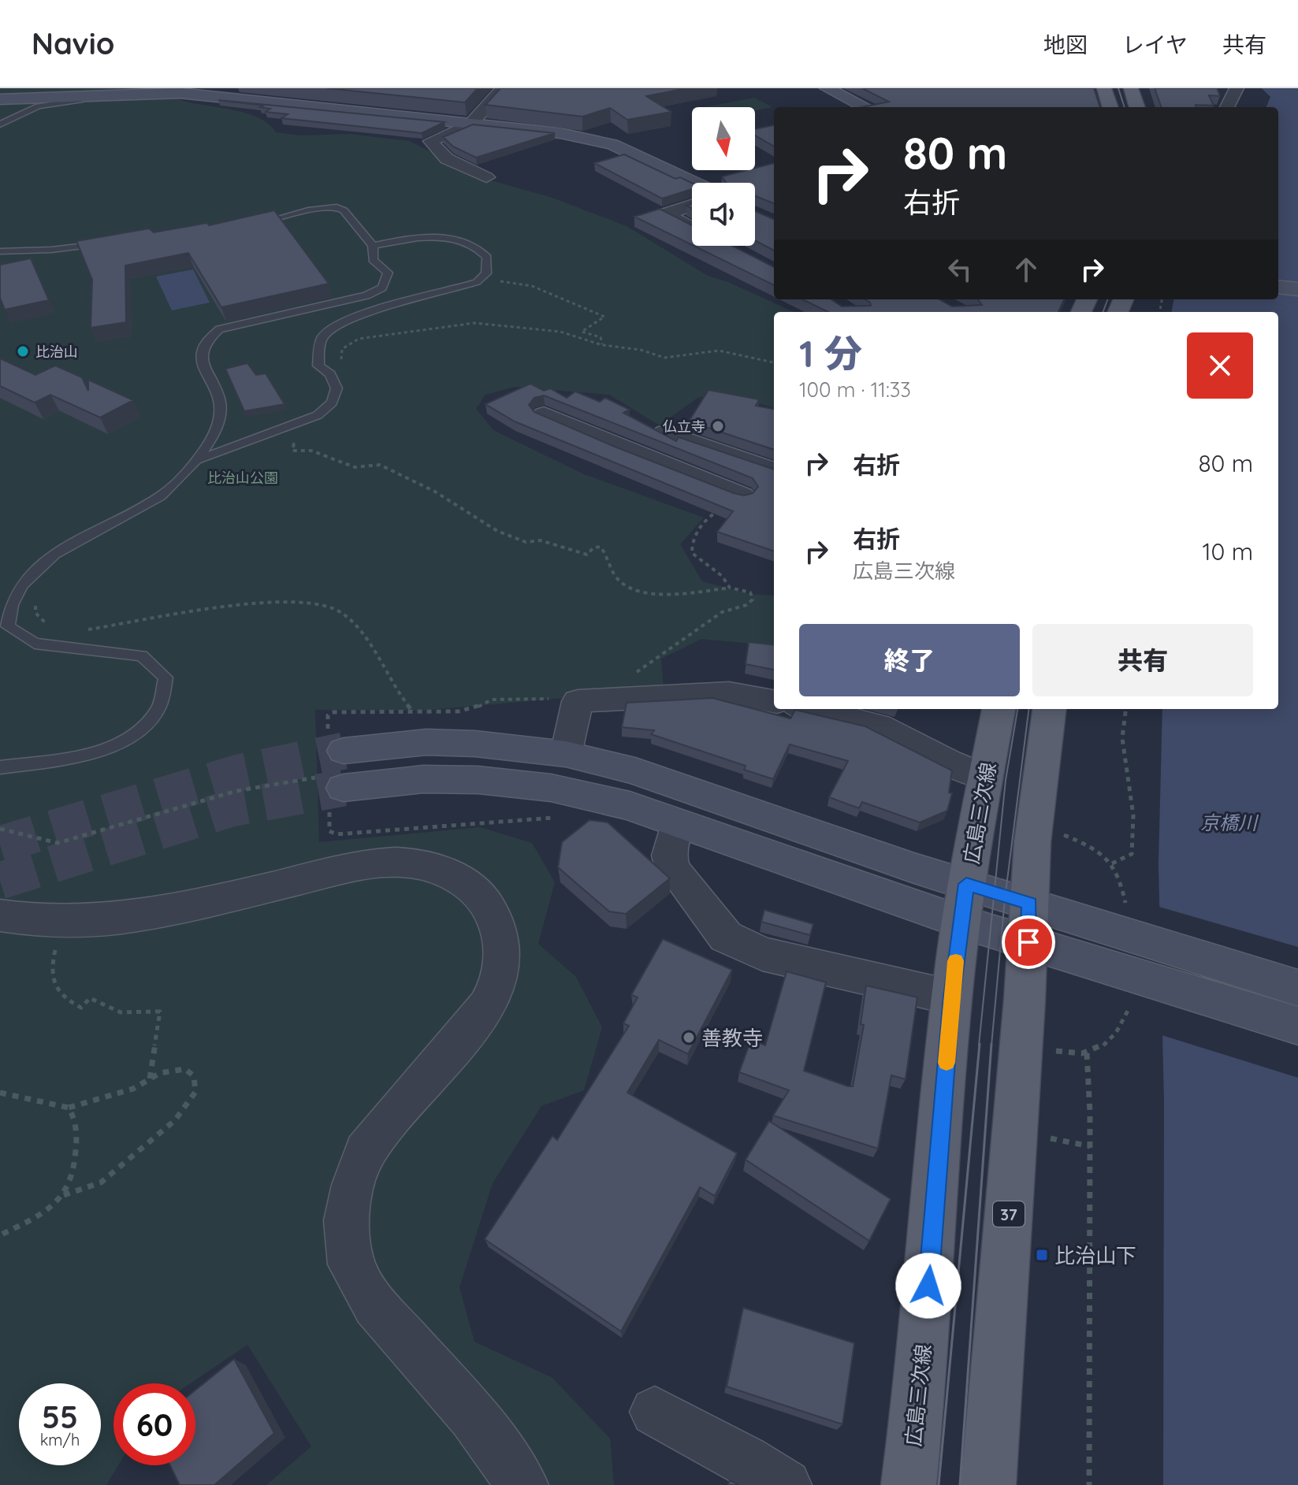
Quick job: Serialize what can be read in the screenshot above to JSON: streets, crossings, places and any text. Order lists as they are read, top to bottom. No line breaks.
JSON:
{"streets":{"main road":["広島三次線","37"]},"water":["京橋川"],"parks":["比治山公園"],"places":{"other":["比治山","仏立寺","善教寺"],"transit":["比治山下"]},"north":"bottom","page":{"header":"Navio","nav":["地図","レイヤ","共有"],"turn":["80 m","右折"],"heading":["1 分","100 m · 11:33"],"list":[{"name":"右折","value":"80 m"},{"name":"右折","note":"広島三次線","value":"10 m"}],"buttons":["終了","共有"],"speed":"55 km/h","limit":"60"}}
